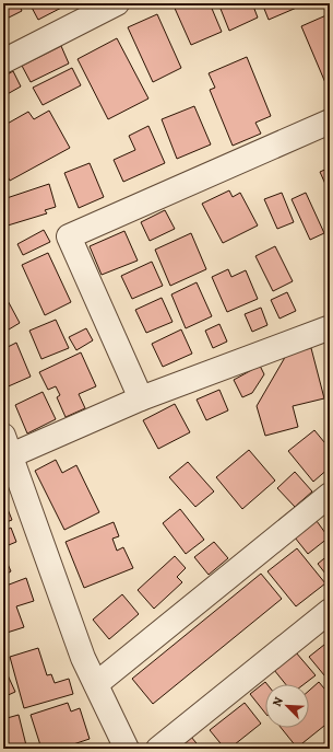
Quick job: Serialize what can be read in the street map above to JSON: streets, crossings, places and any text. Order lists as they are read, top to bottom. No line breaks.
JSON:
{"north":"top left"}
